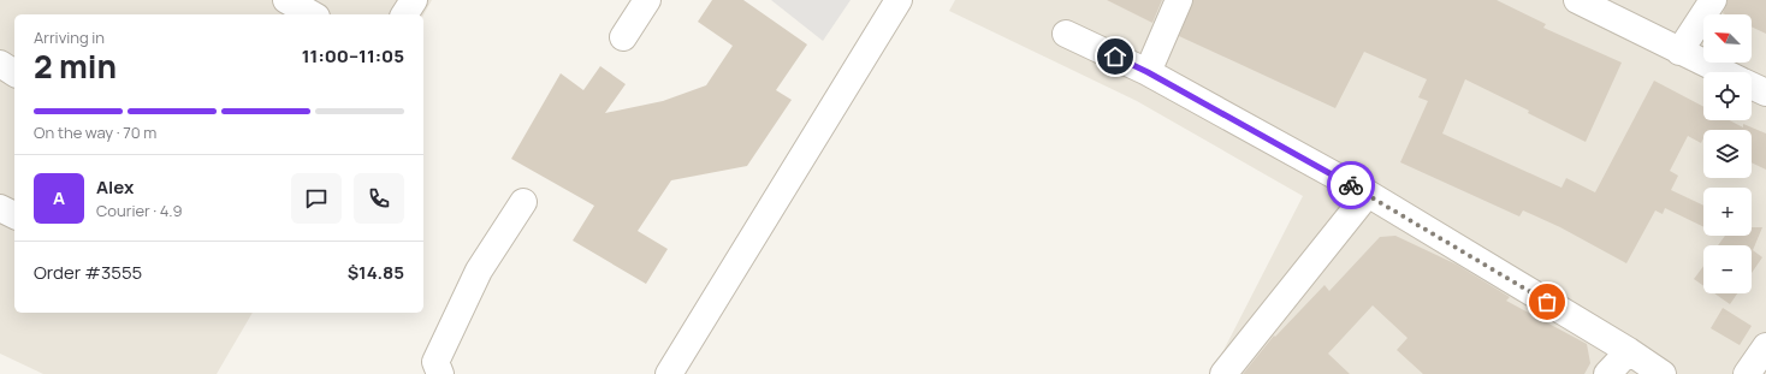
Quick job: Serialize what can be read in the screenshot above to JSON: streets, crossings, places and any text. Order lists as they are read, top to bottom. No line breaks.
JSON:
{"north":"top left","page":{"map_buttons":["+","−"],"heading":["2 min","Arriving in","11:00–11:05"],"panel":["Alex","Courier · 4.9","Order #3555","$14.85"],"bar":"On the way · 70 m","round":"A"}}
